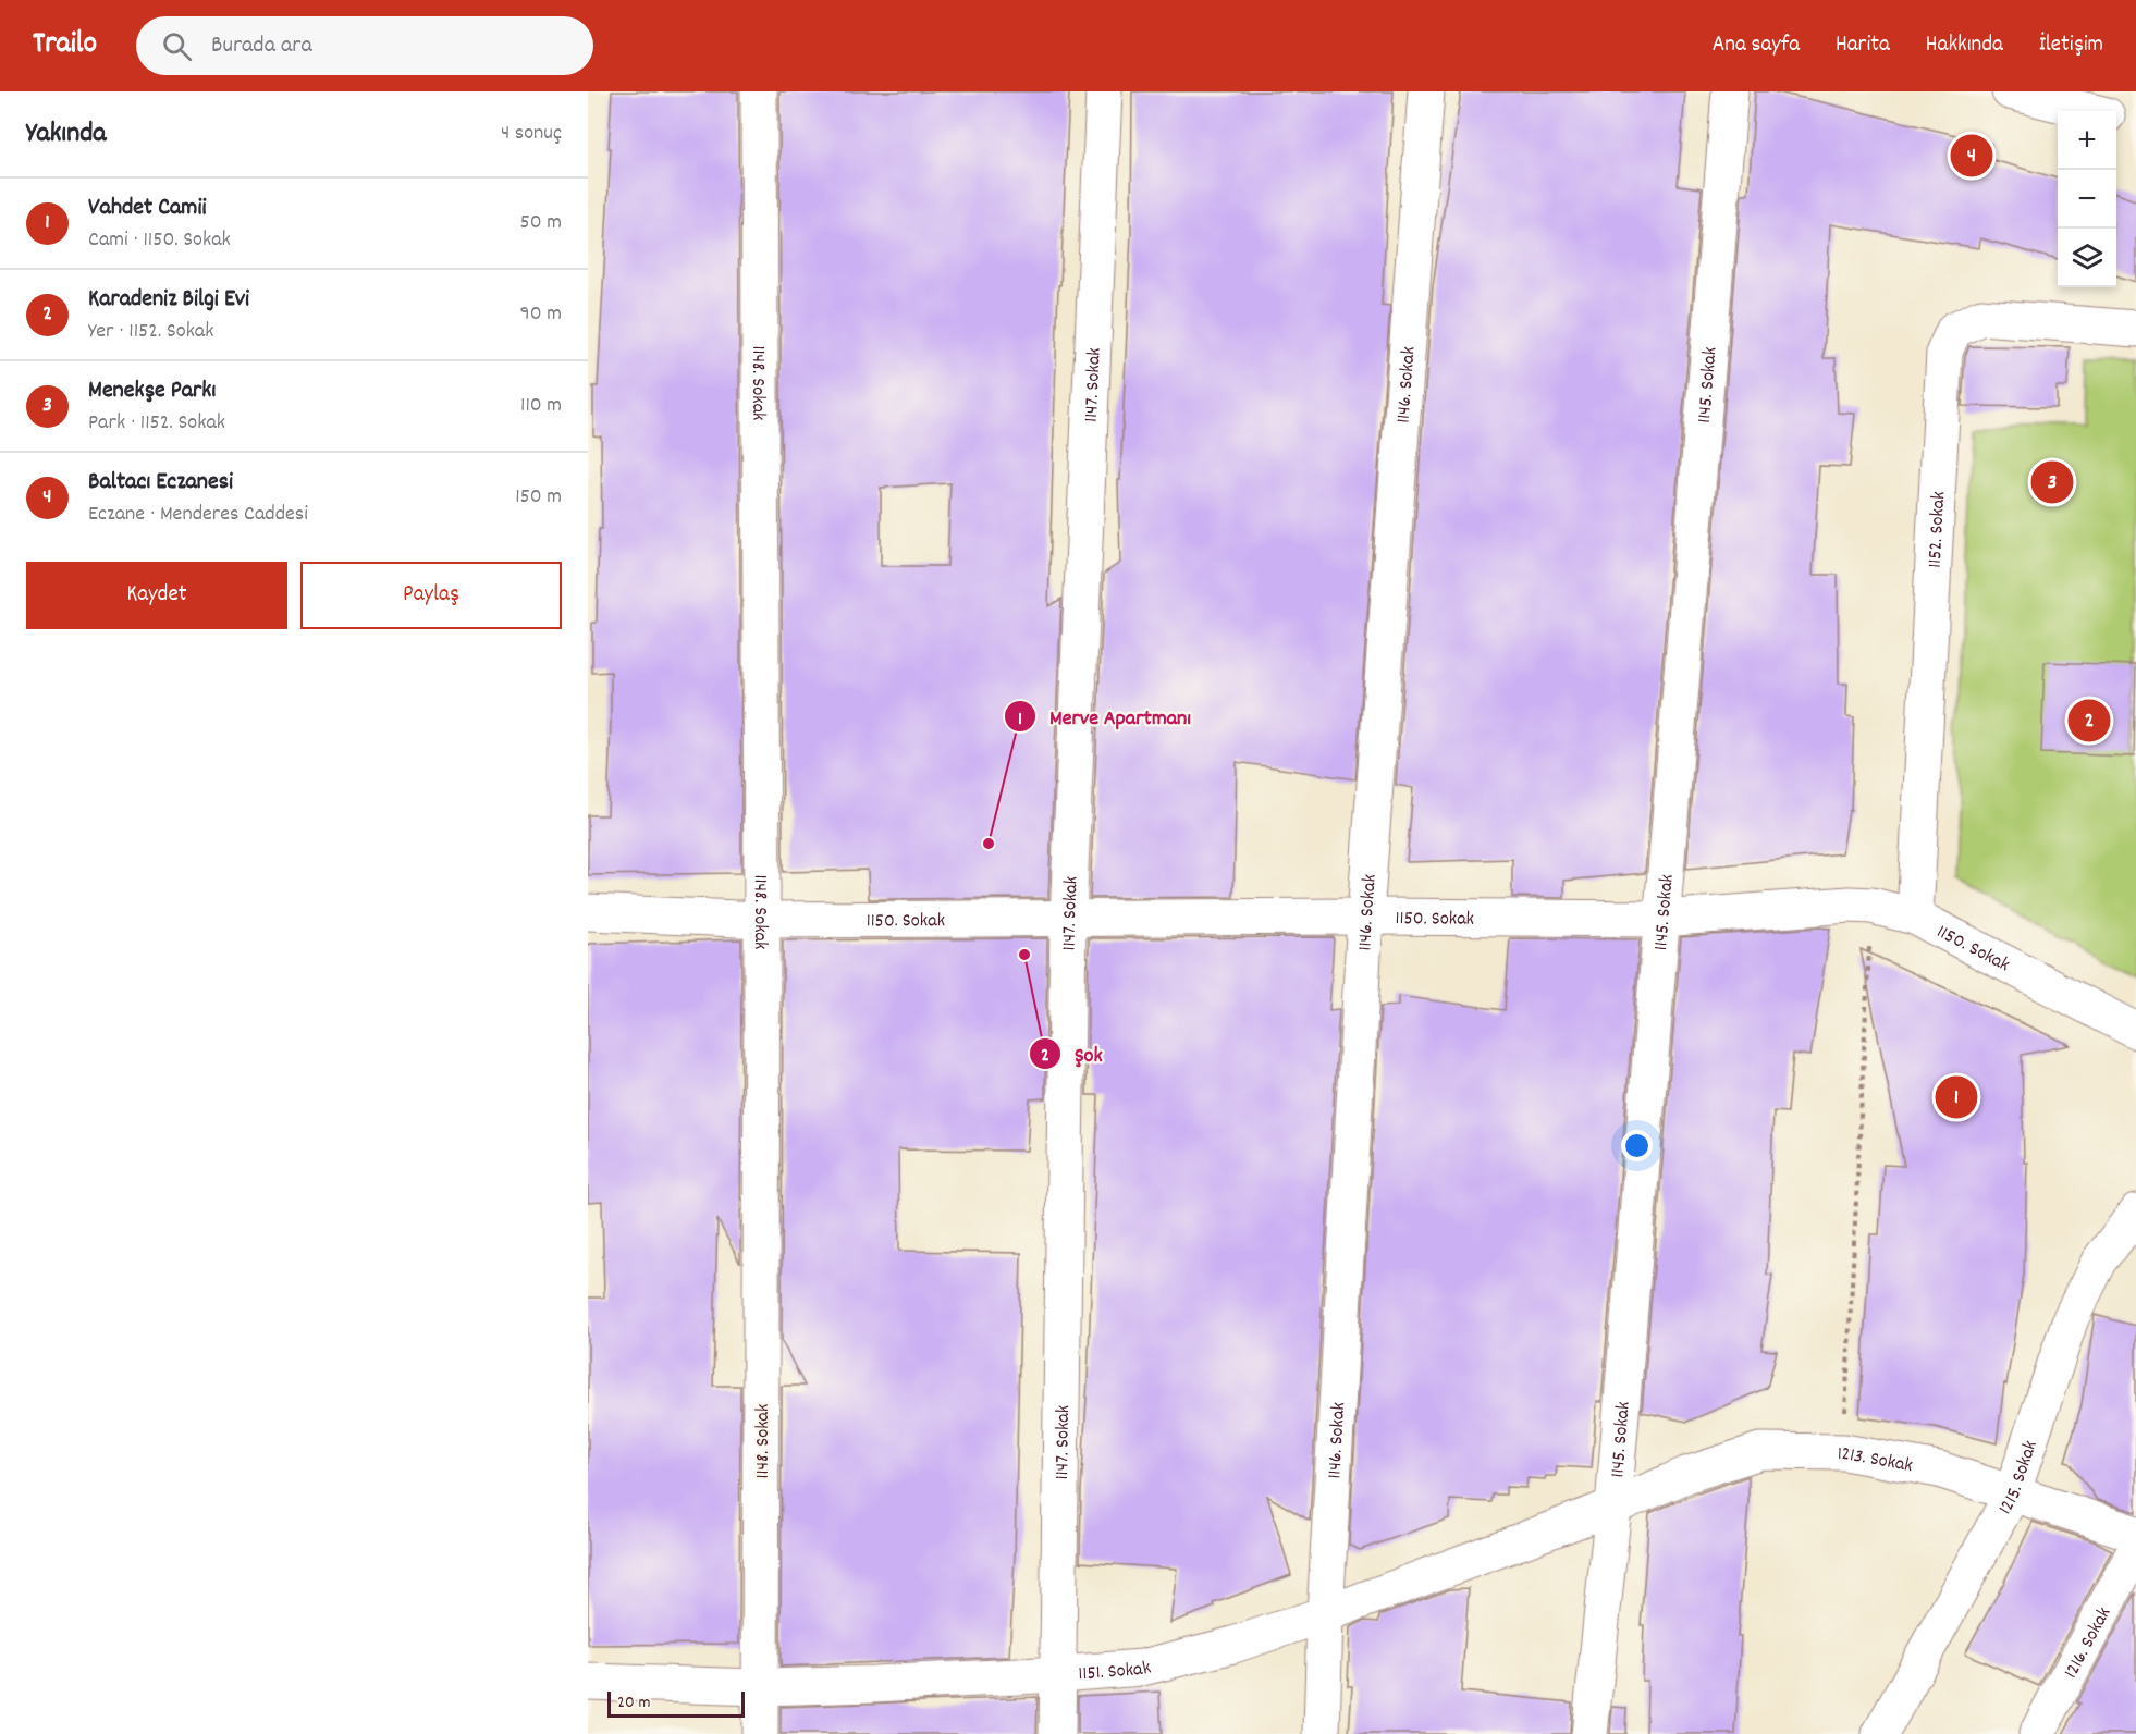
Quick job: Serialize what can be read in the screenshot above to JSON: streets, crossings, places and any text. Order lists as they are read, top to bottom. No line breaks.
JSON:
{"streets":{"street":["1148. Sokak","1147. Sokak","1146. Sokak","1145. Sokak","1152. Sokak","1150. Sokak","1213. Sokak","1215. Sokak","1216. Sokak","1151. Sokak"]},"crossings":[["1148. Sokak","1150. Sokak"],["1148. Sokak","1151. Sokak"],["1147. Sokak","1150. Sokak"],["1147. Sokak","1151. Sokak"],["1146. Sokak","1150. Sokak"],["1146. Sokak","1151. Sokak"],["1145. Sokak","1150. Sokak"],["1145. Sokak","1213. Sokak"],["1145. Sokak","1151. Sokak"],["1152. Sokak","1150. Sokak"],["1213. Sokak","1215. Sokak"],["1213. Sokak","1151. Sokak"]],"places":["Merve Apartmanı","Şok"],"scale_bar":"20 m","page":{"header":"Trailo","search":"Burada ara","nav":["Ana sayfa","Harita","Hakkında","İletişim"],"heading":["Yakında","4 sonuç"],"map_buttons":["+","−"],"pins":["4","3","2","1"],"list":[{"mark":"1","name":"Vahdet Camii","note":"Cami · 1150. Sokak","value":"50 m"},{"mark":"2","name":"Karadeniz Bilgi Evi","note":"Yer · 1152. Sokak","value":"90 m"},{"mark":"3","name":"Menekşe Parkı","note":"Park · 1152. Sokak","value":"110 m"},{"mark":"4","name":"Baltacı Eczanesi","note":"Eczane · Menderes Caddesi","value":"150 m"}],"buttons":["Kaydet","Paylaş"],"scale":"20 m"}}
